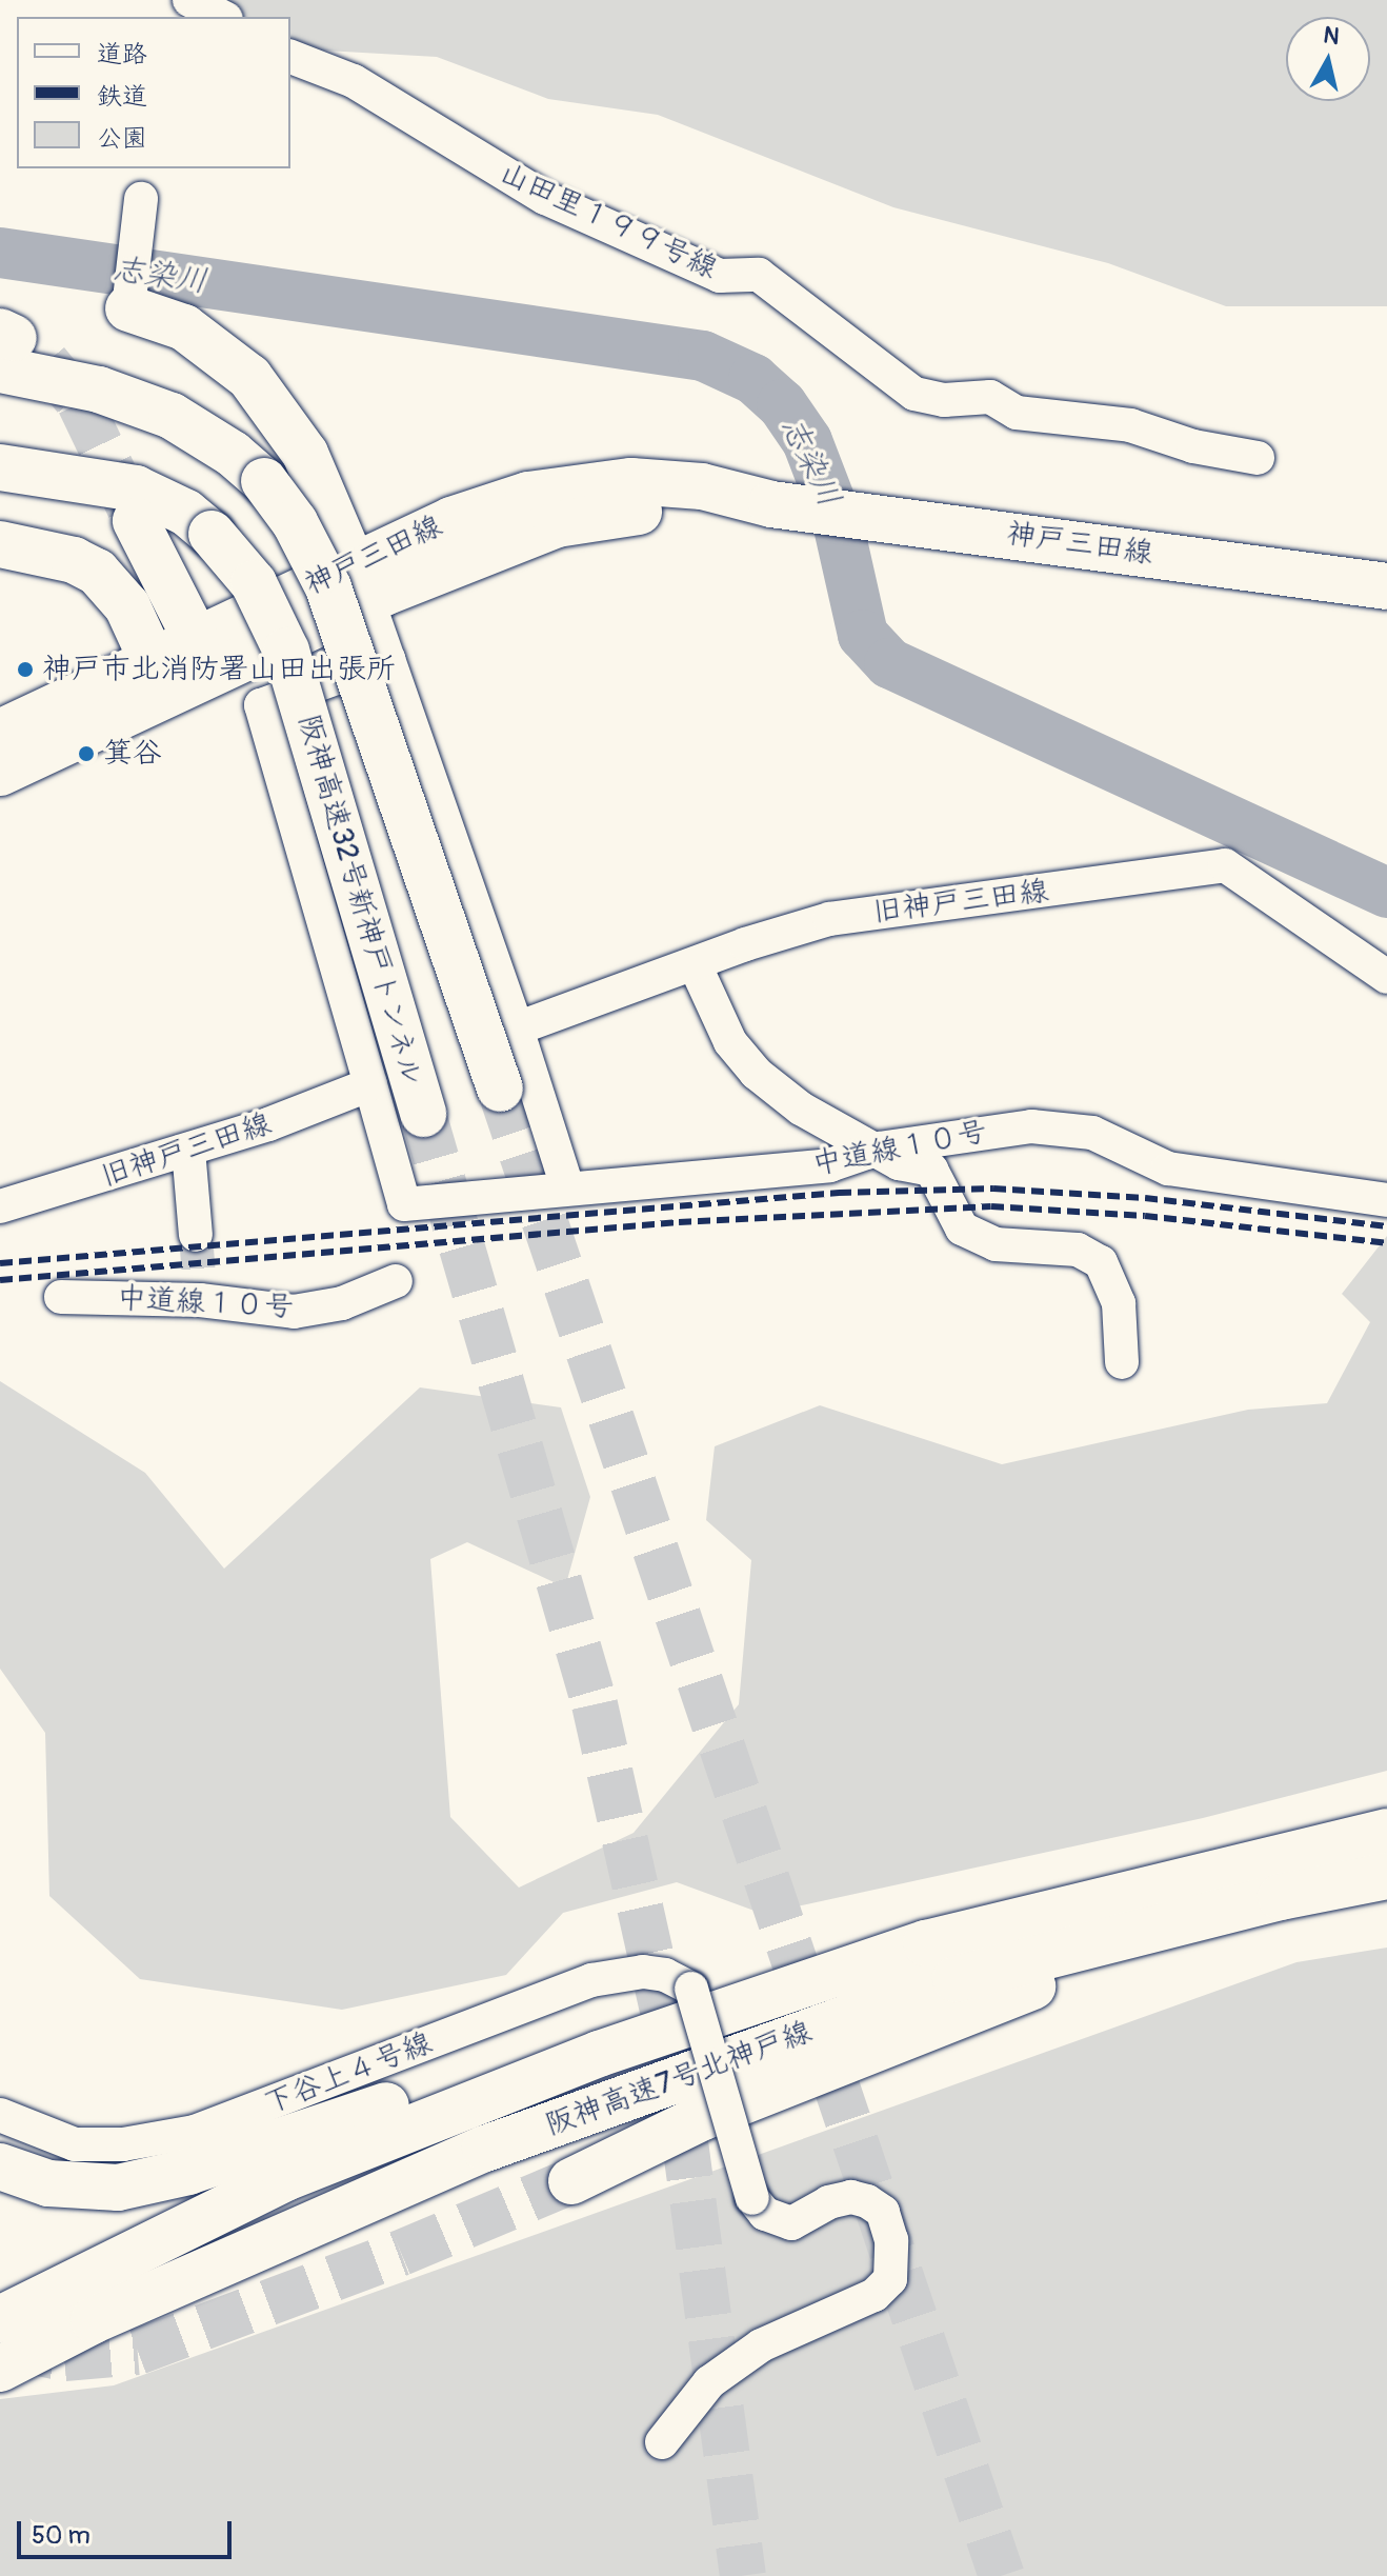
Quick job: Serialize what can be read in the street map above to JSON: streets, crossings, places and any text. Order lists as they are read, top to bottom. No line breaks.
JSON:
{"streets":{"main road":["神戸三田線","阪神高速32号新神戸トンネル","阪神高速7号北神戸線"],"street":["山田里１９９号線","旧神戸三田線","中道線１０号","下谷上４号線"]},"crossings":[["旧神戸三田線","中道線１０号"]],"water":["志染川"],"places":["神戸市北消防署山田出張所","箕谷"],"legend":["道路","鉄道","公園"],"scale_bar":"50 m","north":"top"}
